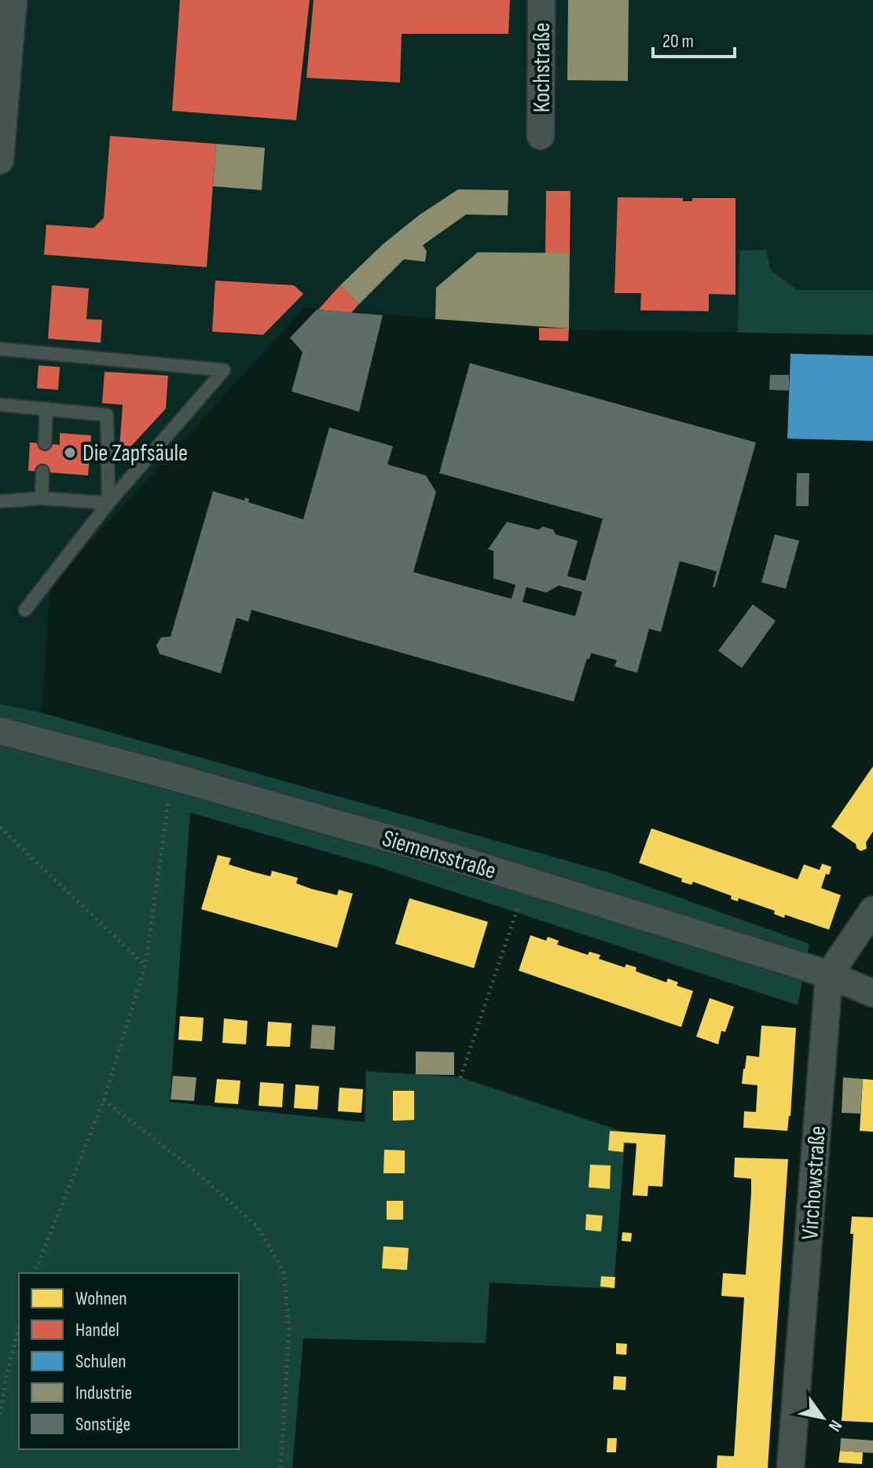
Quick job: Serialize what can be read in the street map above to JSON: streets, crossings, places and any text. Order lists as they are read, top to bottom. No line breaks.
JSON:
{"streets":{"street":["Kochstraße","Siemensstraße","Virchowstraße"]},"crossings":[["Siemensstraße","Virchowstraße"]],"places":["Die Zapfsäule"],"legend":["Wohnen","Handel","Schulen","Industrie","Sonstige"],"scale_bar":"20 m","north":"bottom right"}
